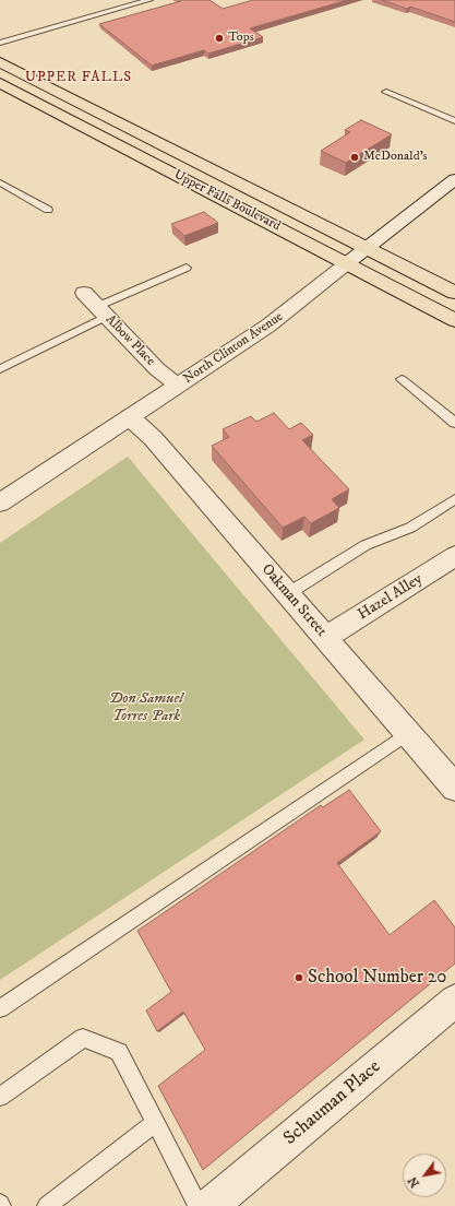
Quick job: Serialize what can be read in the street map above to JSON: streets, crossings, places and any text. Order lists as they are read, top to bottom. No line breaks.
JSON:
{"streets":{"main road":["Upper Falls Boulevard"],"street":["Albow Place","North Clinton Avenue","Hazel Alley","Oakman Street","Schauman Place"]},"crossings":[["Upper Falls Boulevard","North Clinton Avenue"],["Albow Place","North Clinton Avenue"],["North Clinton Avenue","Oakman Street"],["Hazel Alley","Oakman Street"]],"districts":["UPPER FALLS"],"parks":["Don Samuel Torres Park"],"places":["Tops","McDonald's","School Number 20"],"north":"bottom left"}
